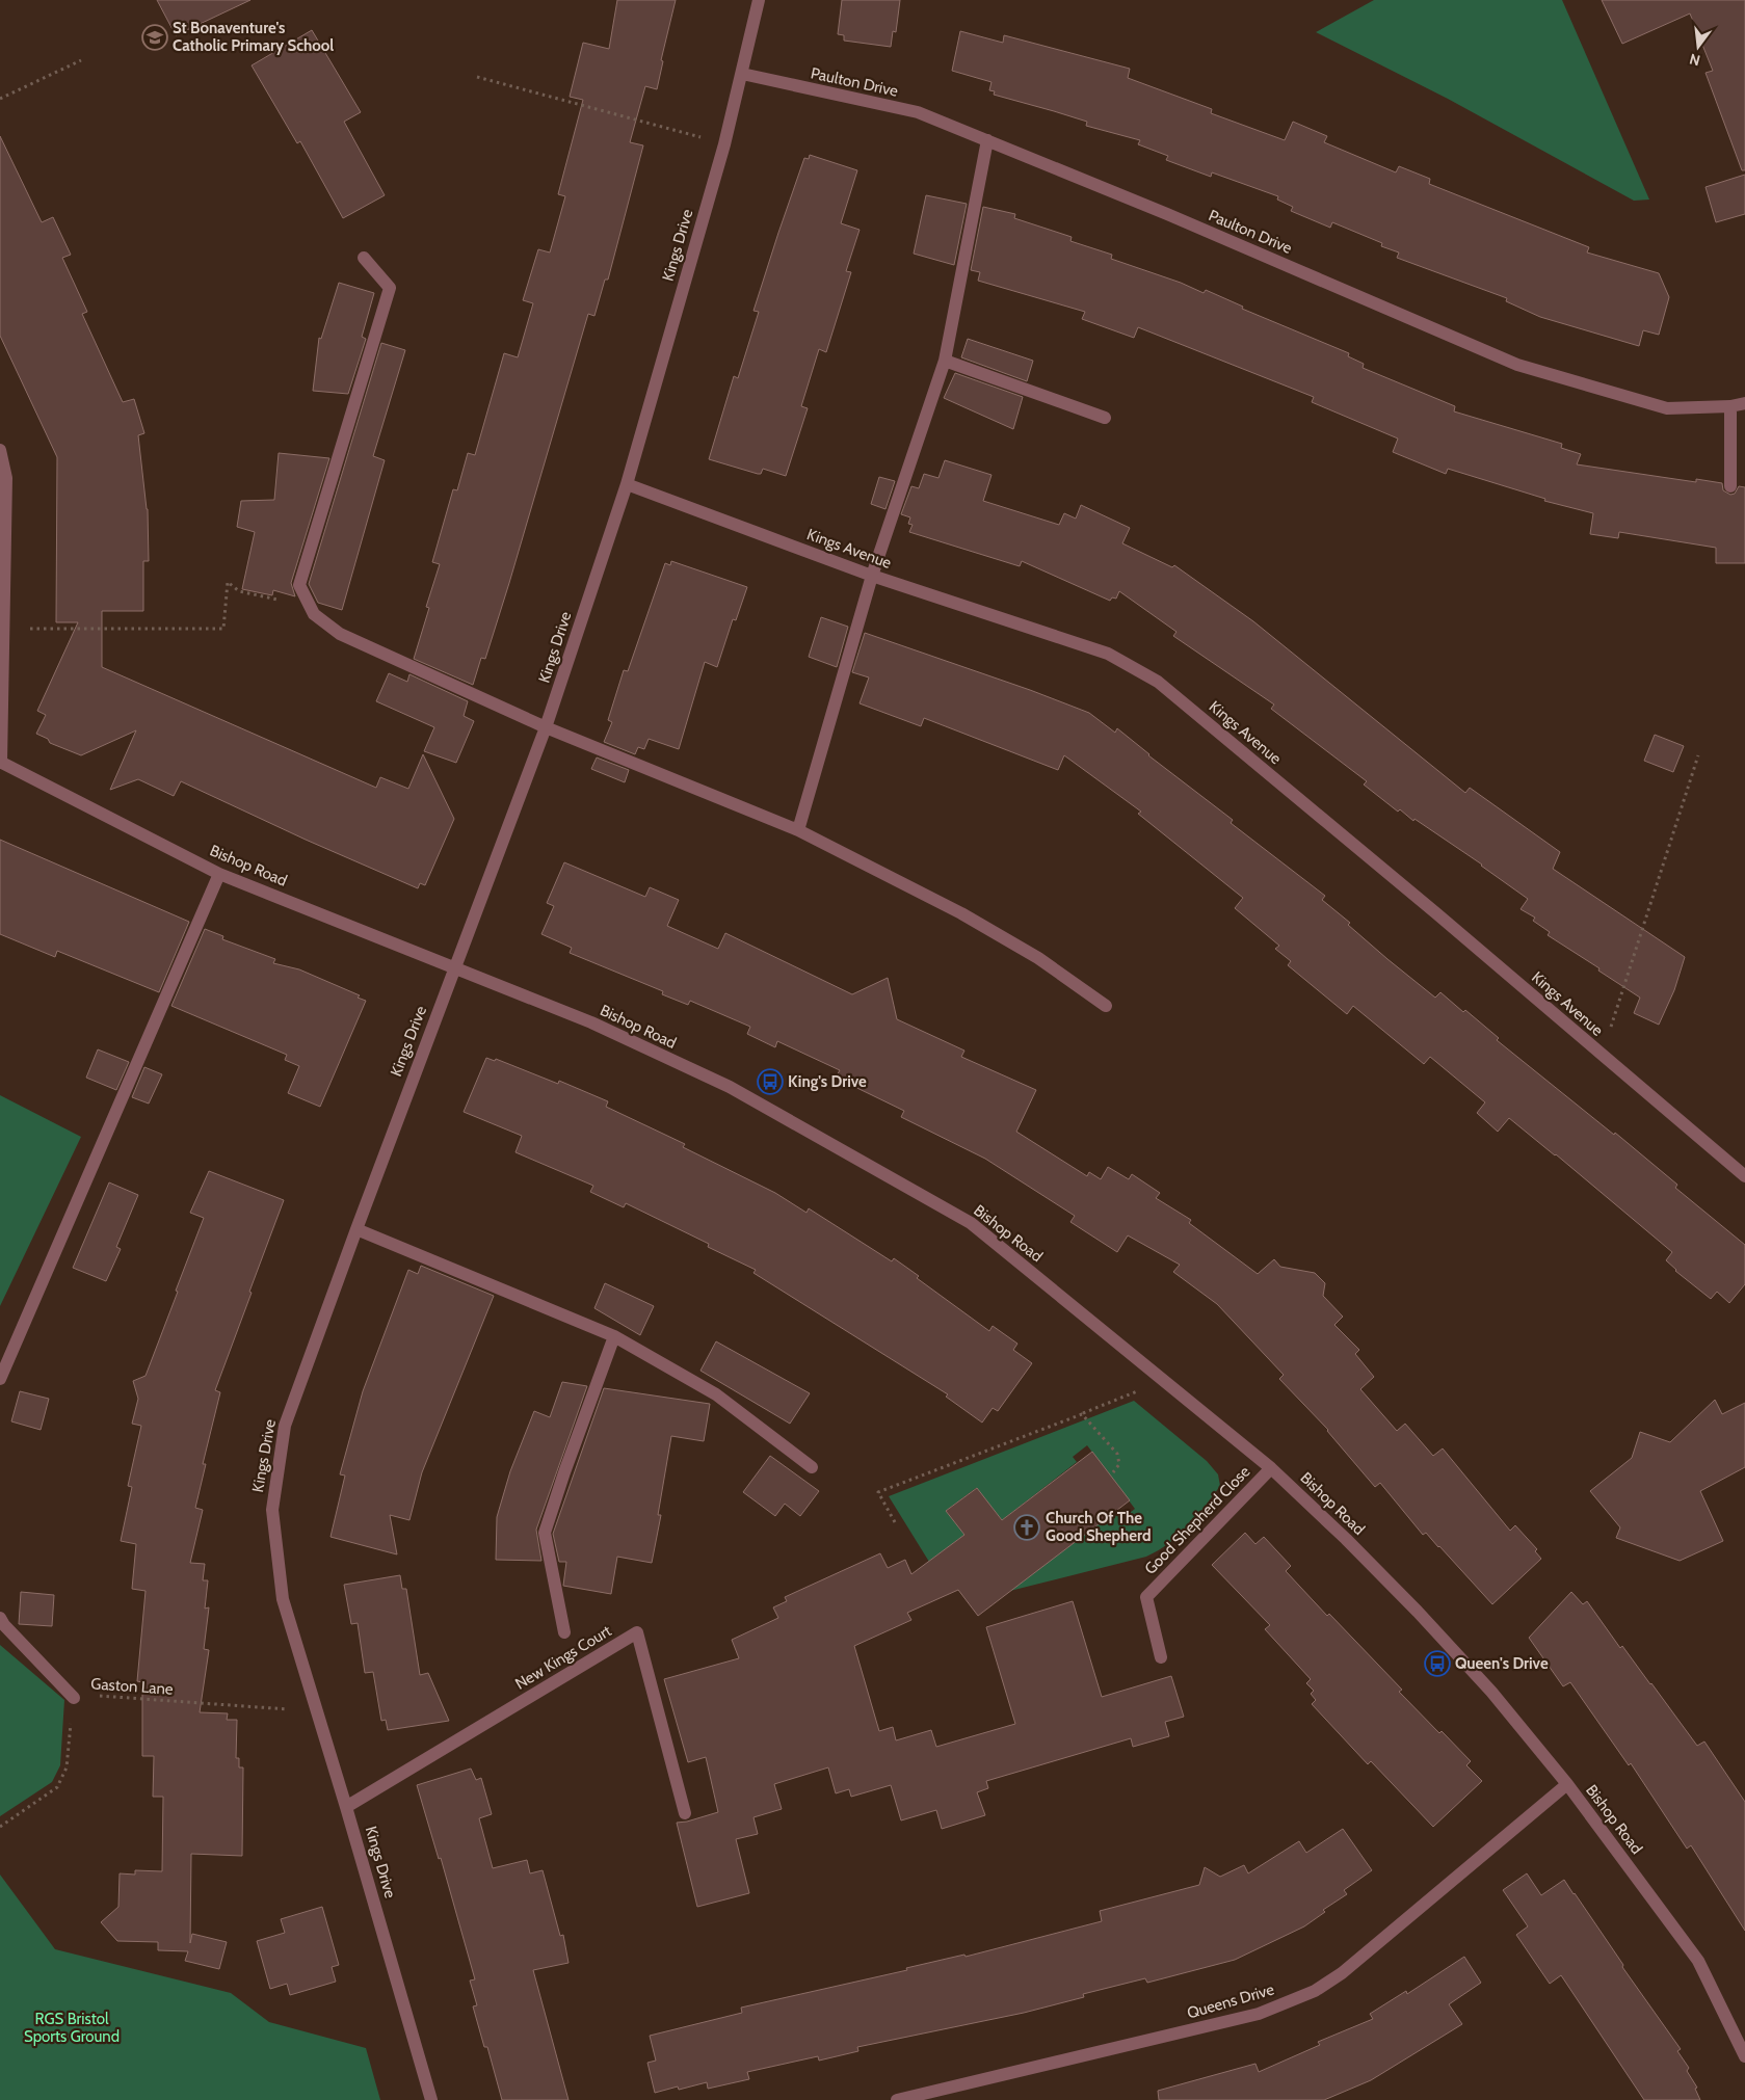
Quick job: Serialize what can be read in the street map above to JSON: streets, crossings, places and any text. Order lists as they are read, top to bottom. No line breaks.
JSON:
{"streets":{"street":["Paulton Drive","Kings Drive","Kings Avenue","Bishop Road","Good Shepherd Close","New Kings Court","Queens Drive"],"path":["Gaston Lane"]},"crossings":[["Paulton Drive","Kings Drive"],["Kings Drive","Kings Avenue"],["Kings Drive","Bishop Road"],["Kings Drive","New Kings Court"],["Kings Drive","Gaston Lane"],["Bishop Road","Good Shepherd Close"],["Bishop Road","Queens Drive"]],"parks":["RGS Bristol Sports Ground"],"places":{"school or university":["St Bonaventure's Catholic Primary School"],"bus stop":["King's Drive","Queen's Drive"],"church":["Church Of The Good Shepherd"]},"north":"bottom"}
